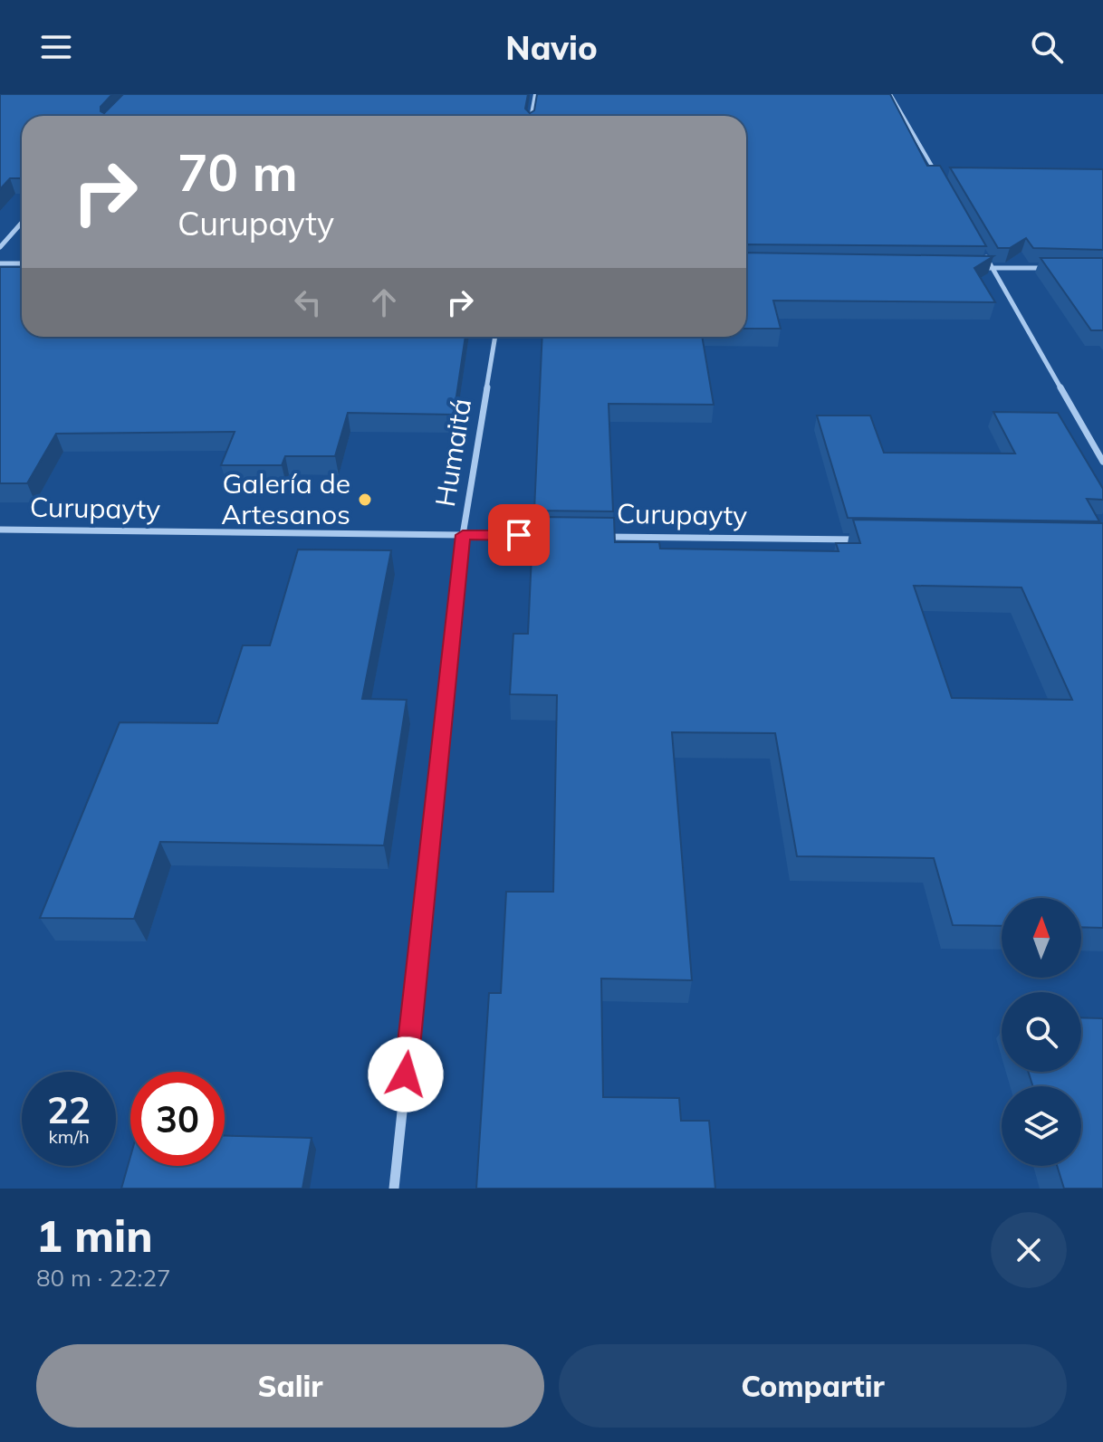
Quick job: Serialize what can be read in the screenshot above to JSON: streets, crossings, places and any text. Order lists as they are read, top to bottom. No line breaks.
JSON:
{"streets":{"street":["Humaitá","Curupayty"]},"crossings":[["Humaitá","Curupayty"]],"places":["Galería de Artesanos"],"north":"top","page":{"header":"Navio","turn":["70 m","Curupayty"],"speed":"22 km/h","limit":"30","heading":["1 min","80 m · 22:27"],"buttons":["Salir","Compartir"]}}
